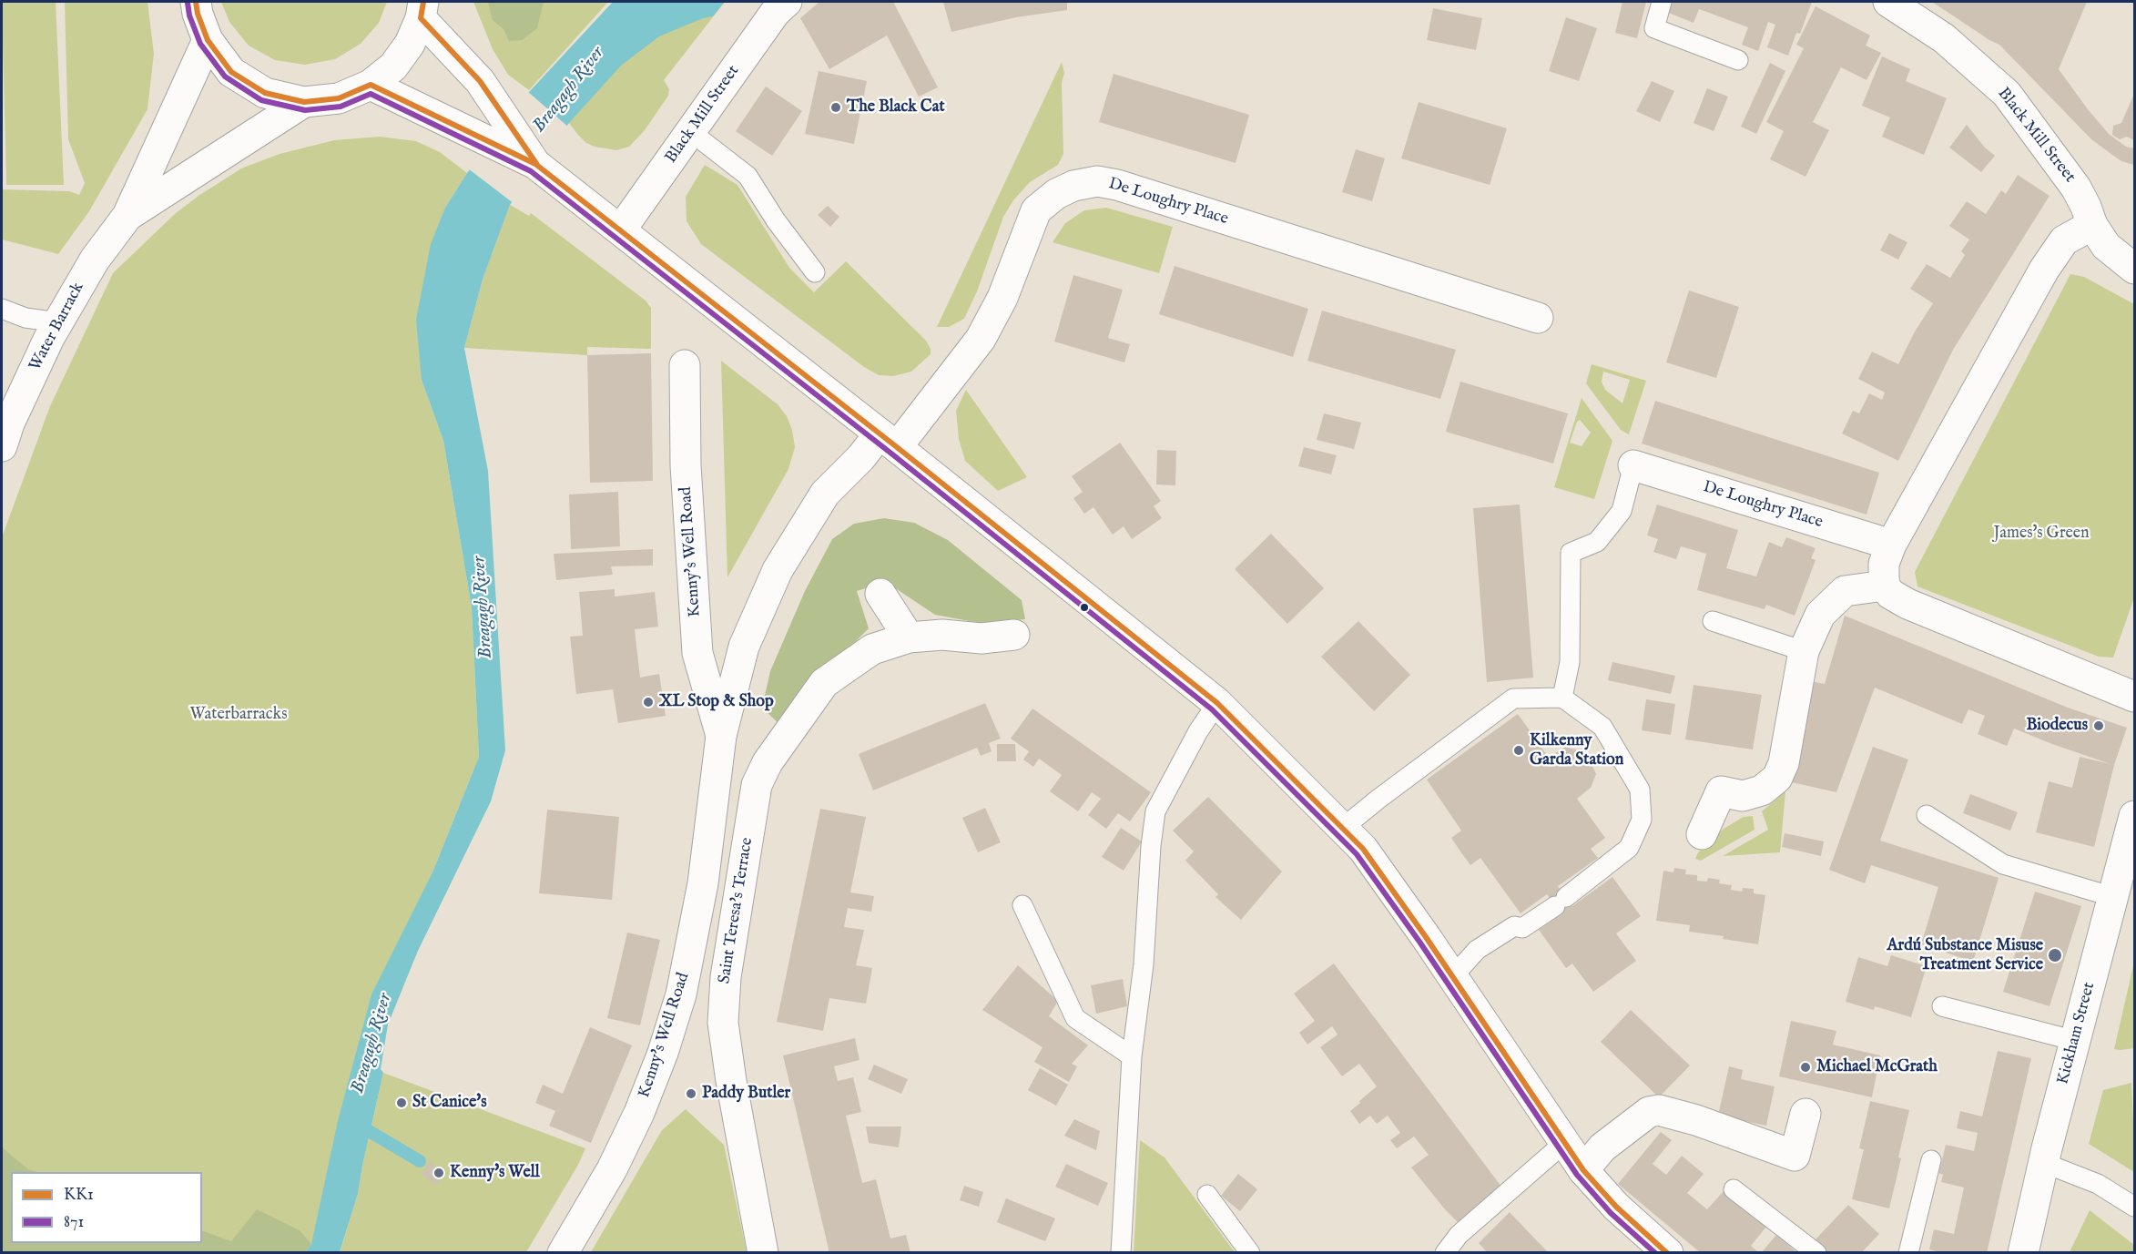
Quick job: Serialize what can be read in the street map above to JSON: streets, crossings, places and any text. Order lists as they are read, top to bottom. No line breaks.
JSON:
{"streets":{"street":["Black Mill Street","De Loughry Place","Water Barrack","Kenny's Well Road","Saint Teresa's Terrace","Kickham Street"]},"crossings":[["De Loughry Place","Kenny's Well Road"]],"water":["Breagagh River"],"parks":["James's Green","Waterbarracks"],"places":["The Black Cat","XL Stop & Shop","Biodecus","Kilkenny Garda Station","Ardú Substance Misuse Treatment Service","Michael McGrath","Paddy Butler","St Canice's","Kenny's Well"],"lines":["transit line KK1","transit line 871"],"legend":["KK1","871"]}
